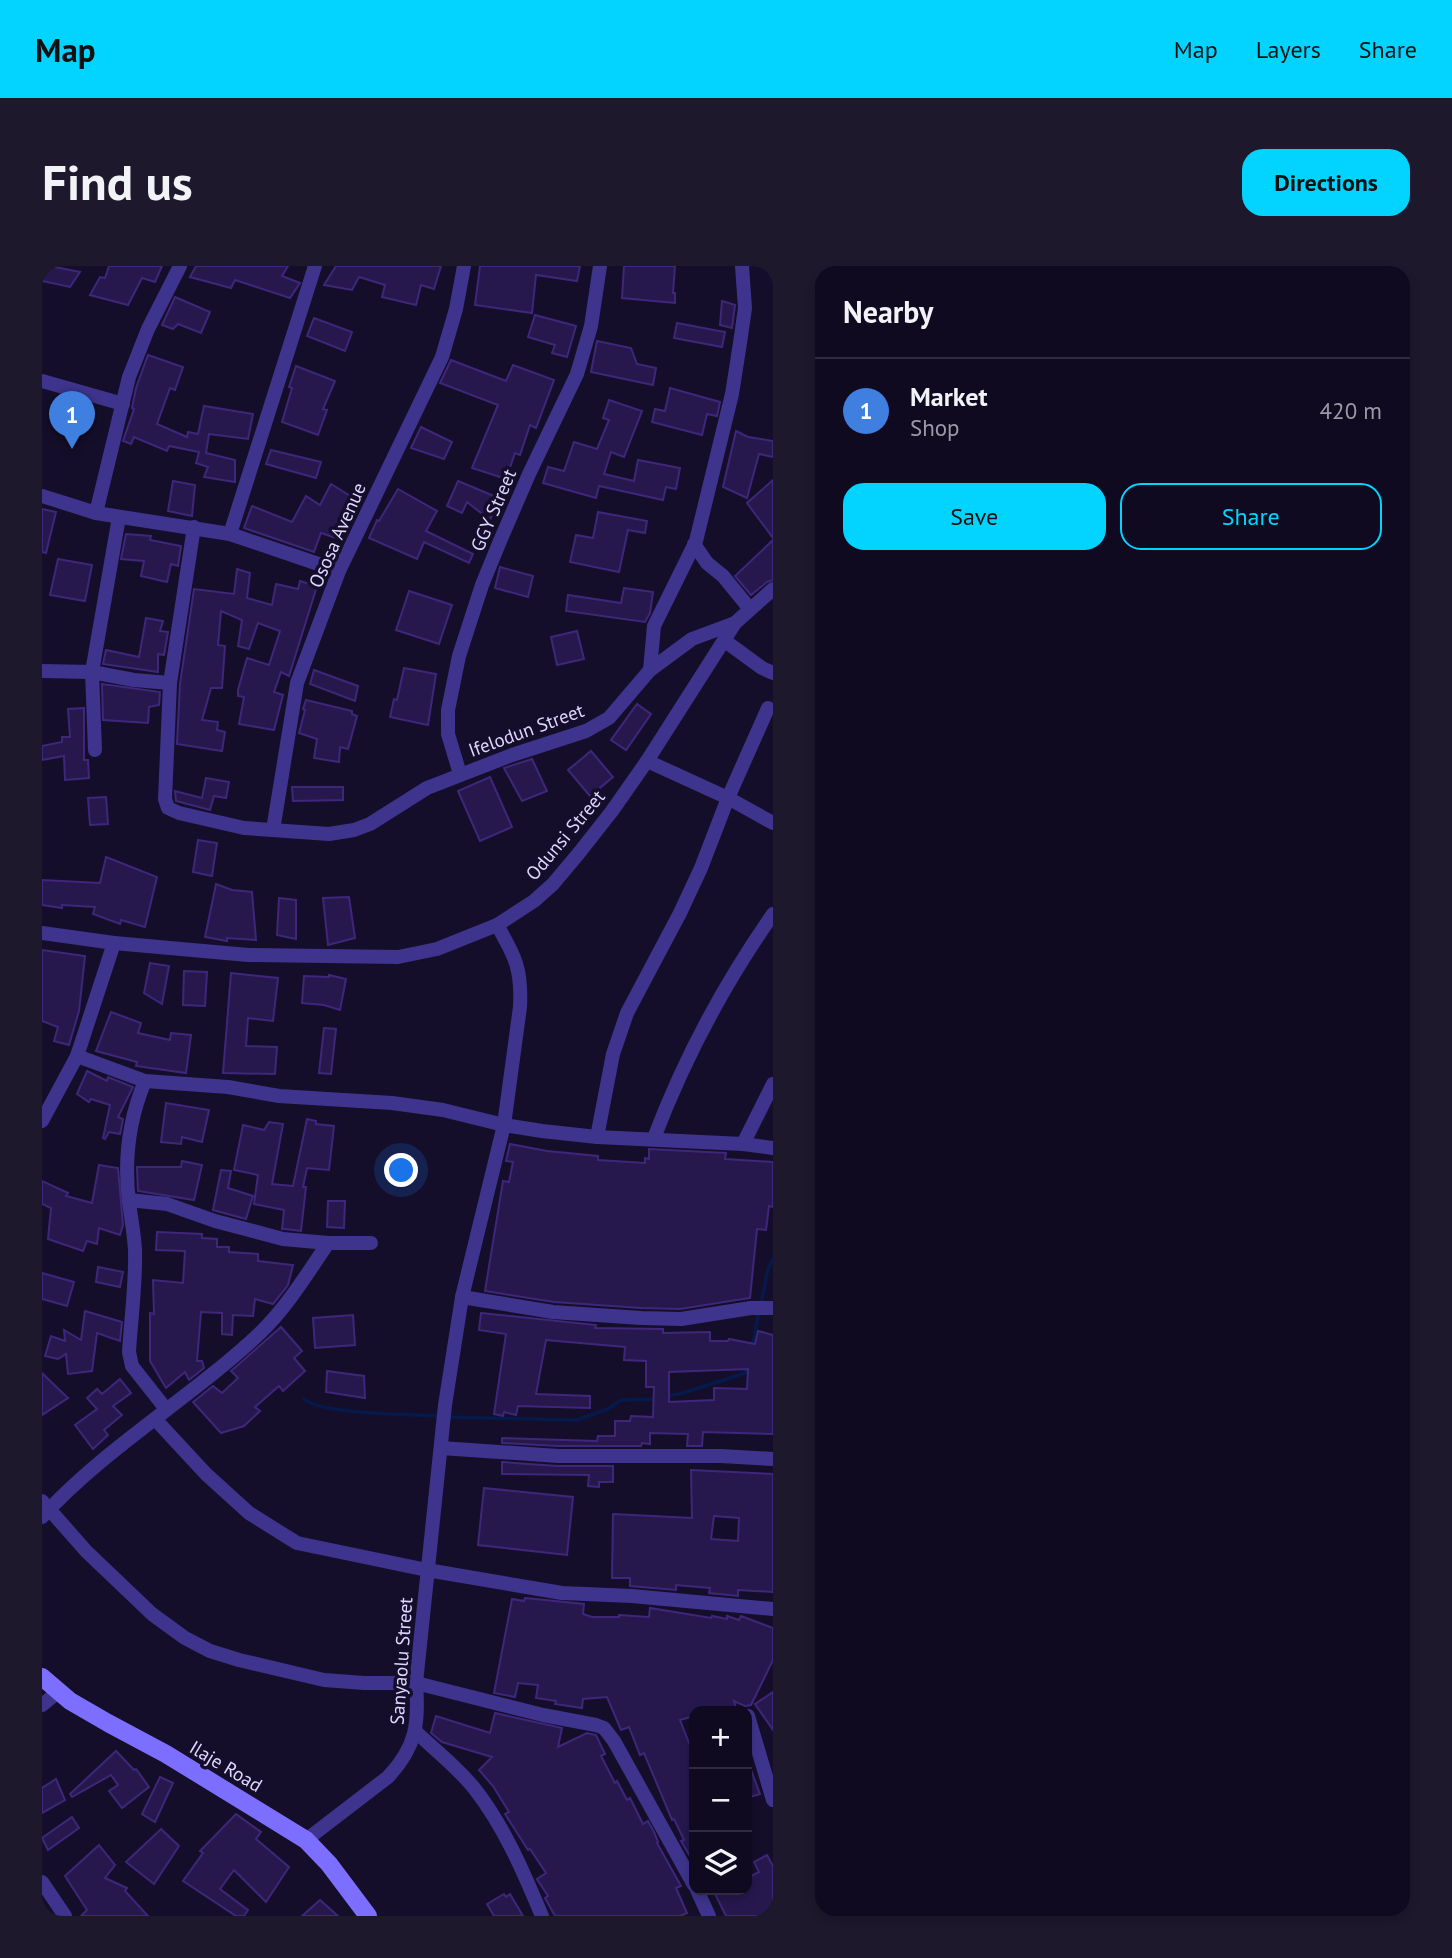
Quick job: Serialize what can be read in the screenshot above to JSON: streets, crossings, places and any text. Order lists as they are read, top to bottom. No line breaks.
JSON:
{"streets":{"street":["GGY Street","Ososa Avenue","Ifelodun Street","Odunsi Street","Sanyaolu Street","Ilaje Road"]},"crossings":[["GGY Street","Ifelodun Street"],["Ososa Avenue","Ifelodun Street"],["Ifelodun Street","Odunsi Street"],["Odunsi Street","Sanyaolu Street"],["Sanyaolu Street","Ilaje Road"]],"page":{"header":"Map","nav":["Map","Layers","Share"],"buttons":["Directions",["Save","Share"]],"title":"Find us","heading":"Nearby","list":[{"mark":"1","name":"Market","note":"Shop","value":"420 m"}],"pins":"1","map_buttons":["+","−"]}}
